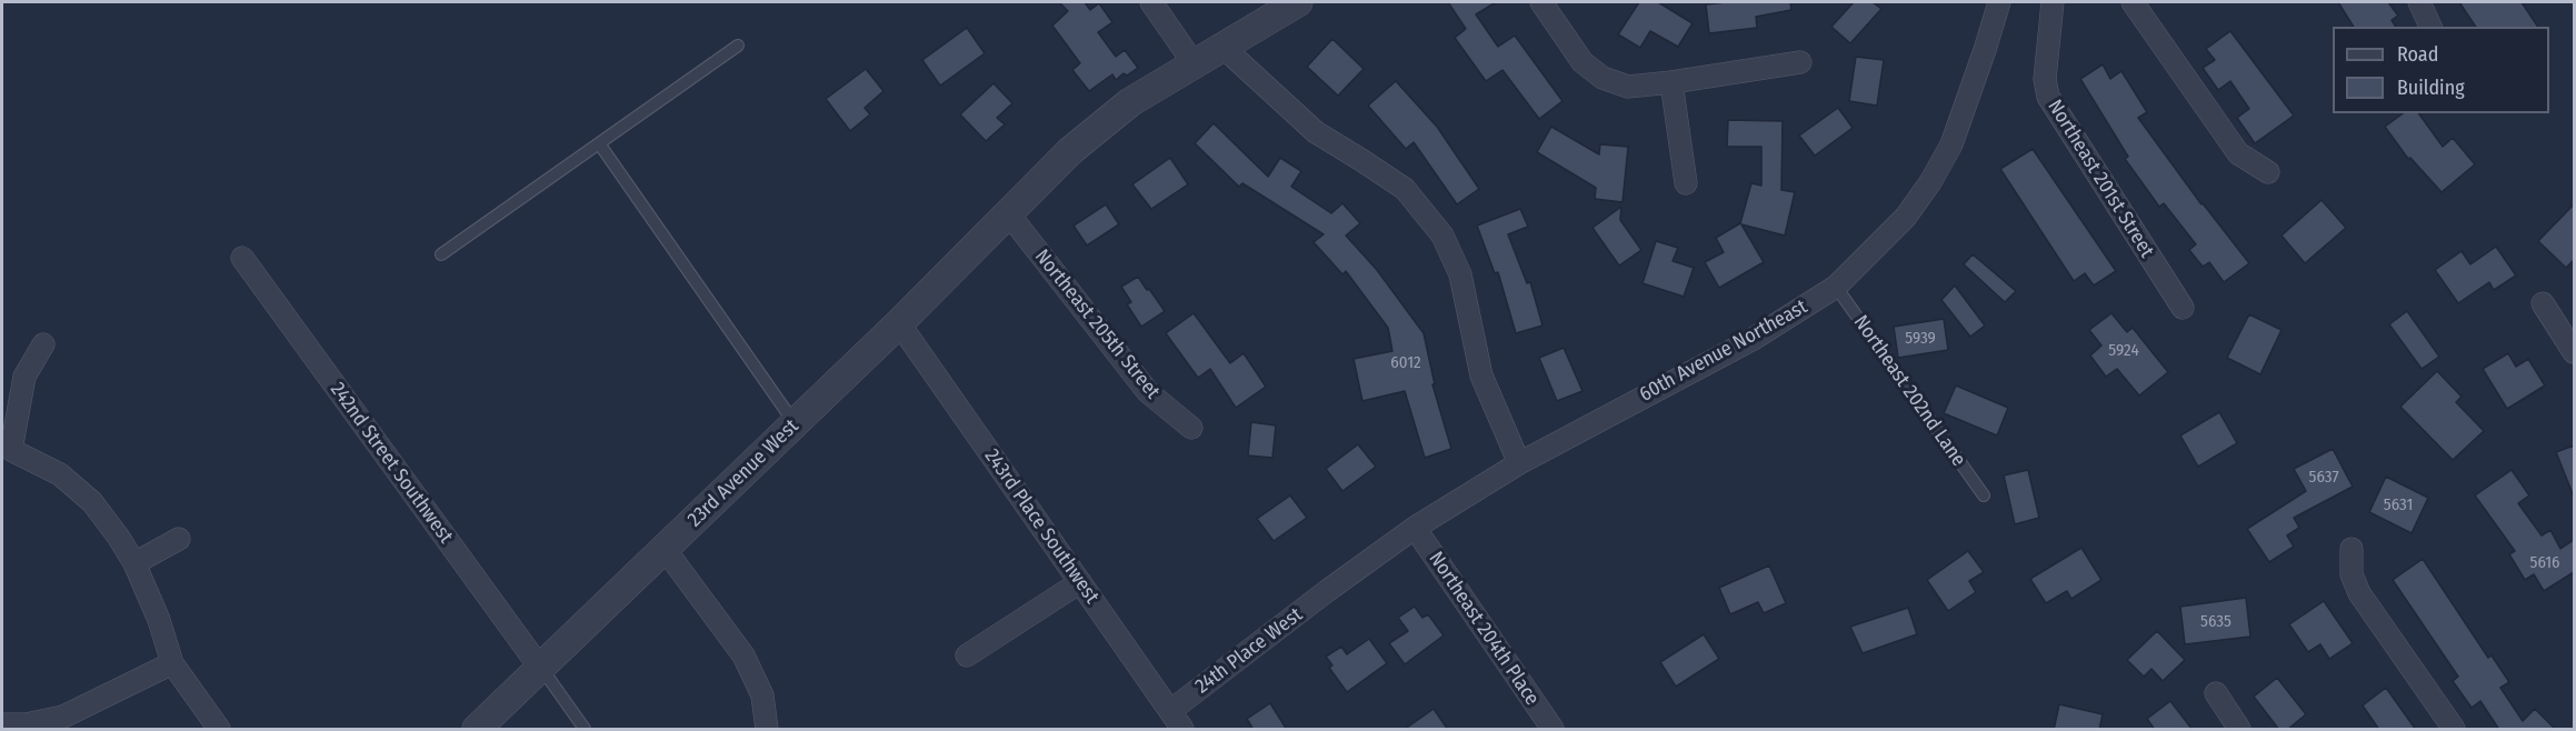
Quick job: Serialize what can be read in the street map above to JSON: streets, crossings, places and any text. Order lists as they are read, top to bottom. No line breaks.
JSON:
{"streets":{"street":["Northeast 201st Street","Northeast 205th Street","60th Avenue Northeast","242nd Street Southwest","23rd Avenue West","243rd Place Southwest","Northeast 204th Place","24th Place West"],"lane":["Northeast 202nd Lane"]},"crossings":[["Northeast 205th Street","23rd Avenue West"],["60th Avenue Northeast","Northeast 202nd Lane"],["60th Avenue Northeast","Northeast 204th Place"],["60th Avenue Northeast","24th Place West"],["242nd Street Southwest","23rd Avenue West"],["23rd Avenue West","243rd Place Southwest"],["243rd Place Southwest","24th Place West"]],"house_numbers":["5939","5924","6012","5637","5631","5616","5635"],"legend":["Road","Building"]}
